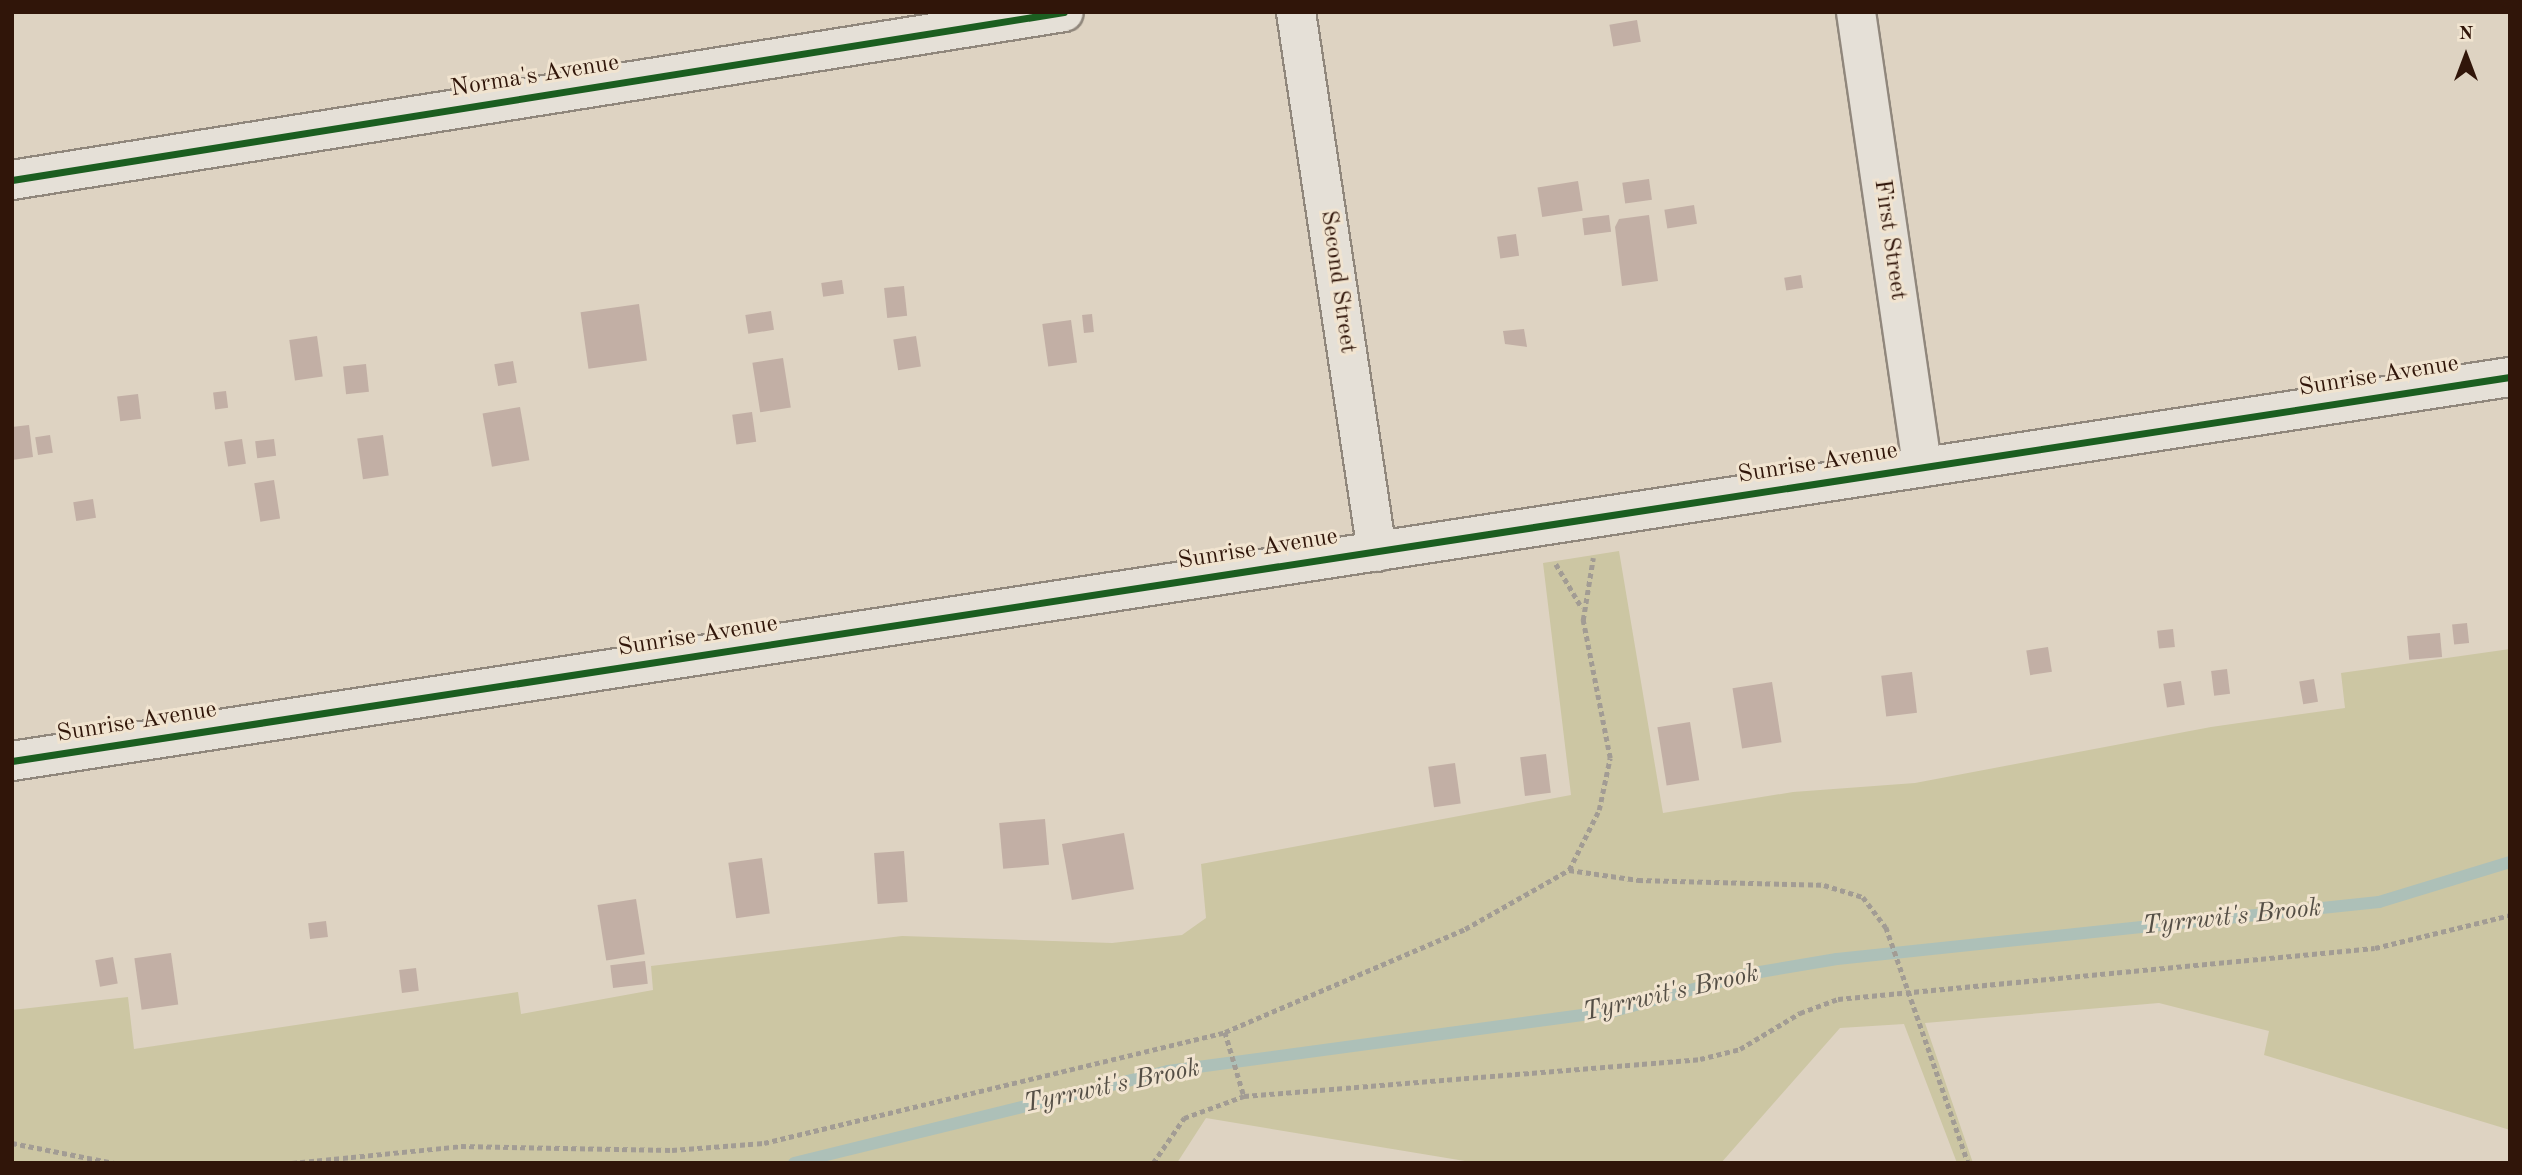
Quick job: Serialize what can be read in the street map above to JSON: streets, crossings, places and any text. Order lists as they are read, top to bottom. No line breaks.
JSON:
{"streets":{"street":["Norma's Avenue","First Street","Second Street","Sunrise Avenue"]},"crossings":[["First Street","Sunrise Avenue"],["Second Street","Sunrise Avenue"]],"water":["Tyrrwit's Brook"],"north":"top"}
